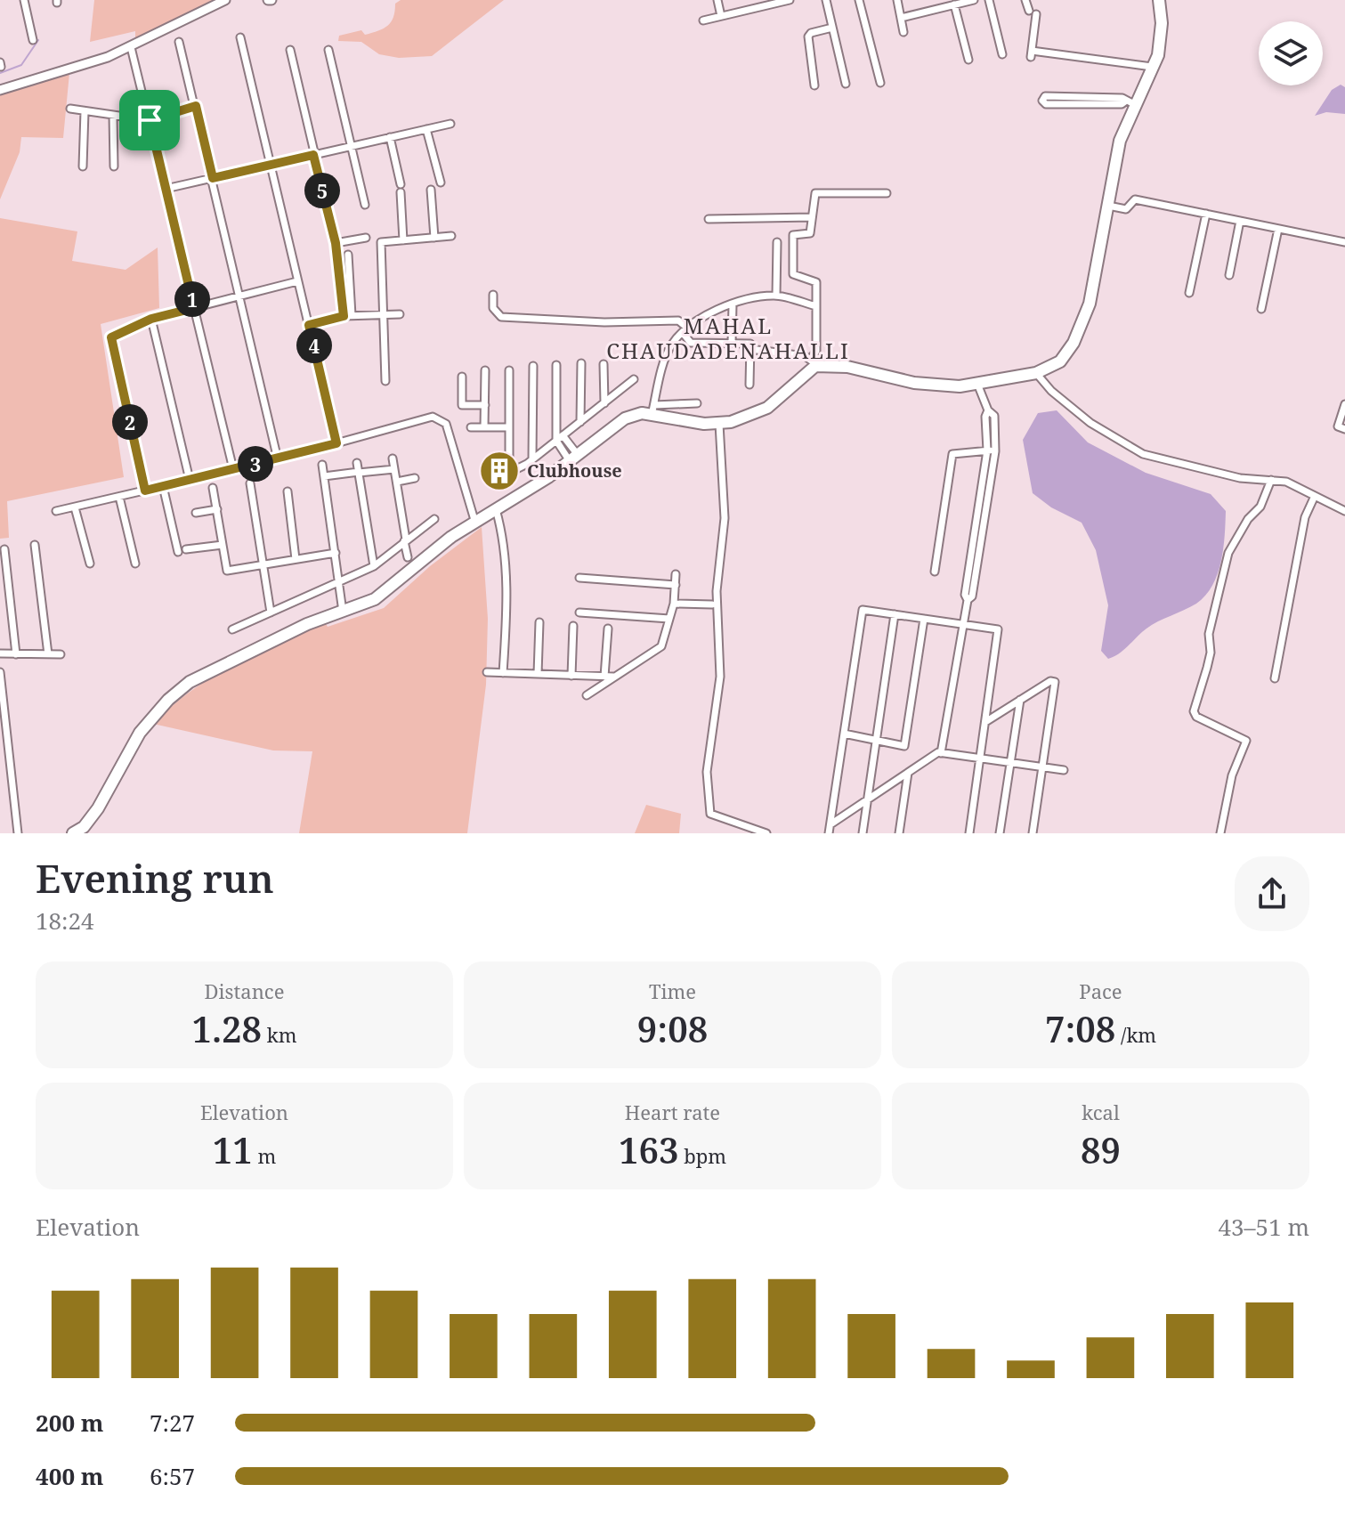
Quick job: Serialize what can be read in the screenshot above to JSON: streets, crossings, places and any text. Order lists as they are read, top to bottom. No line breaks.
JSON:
{"districts":["MAHAL CHAUDADENAHALLI"],"places":{"building":["Clubhouse"]},"page":{"pins":["5","1","4","2","3"],"heading":["Evening run","18:24"],"stats":[["Distance","1.28 km"],["Time","9:08"],["Pace","7:08 /km"],["Elevation","11 m"],["Heart rate","163 bpm"],["kcal","89"]],"chart":["Elevation","43–51 m"],"list":[{"name":"200 m","note":"7:27"},{"name":"400 m","note":"6:57"}]}}
